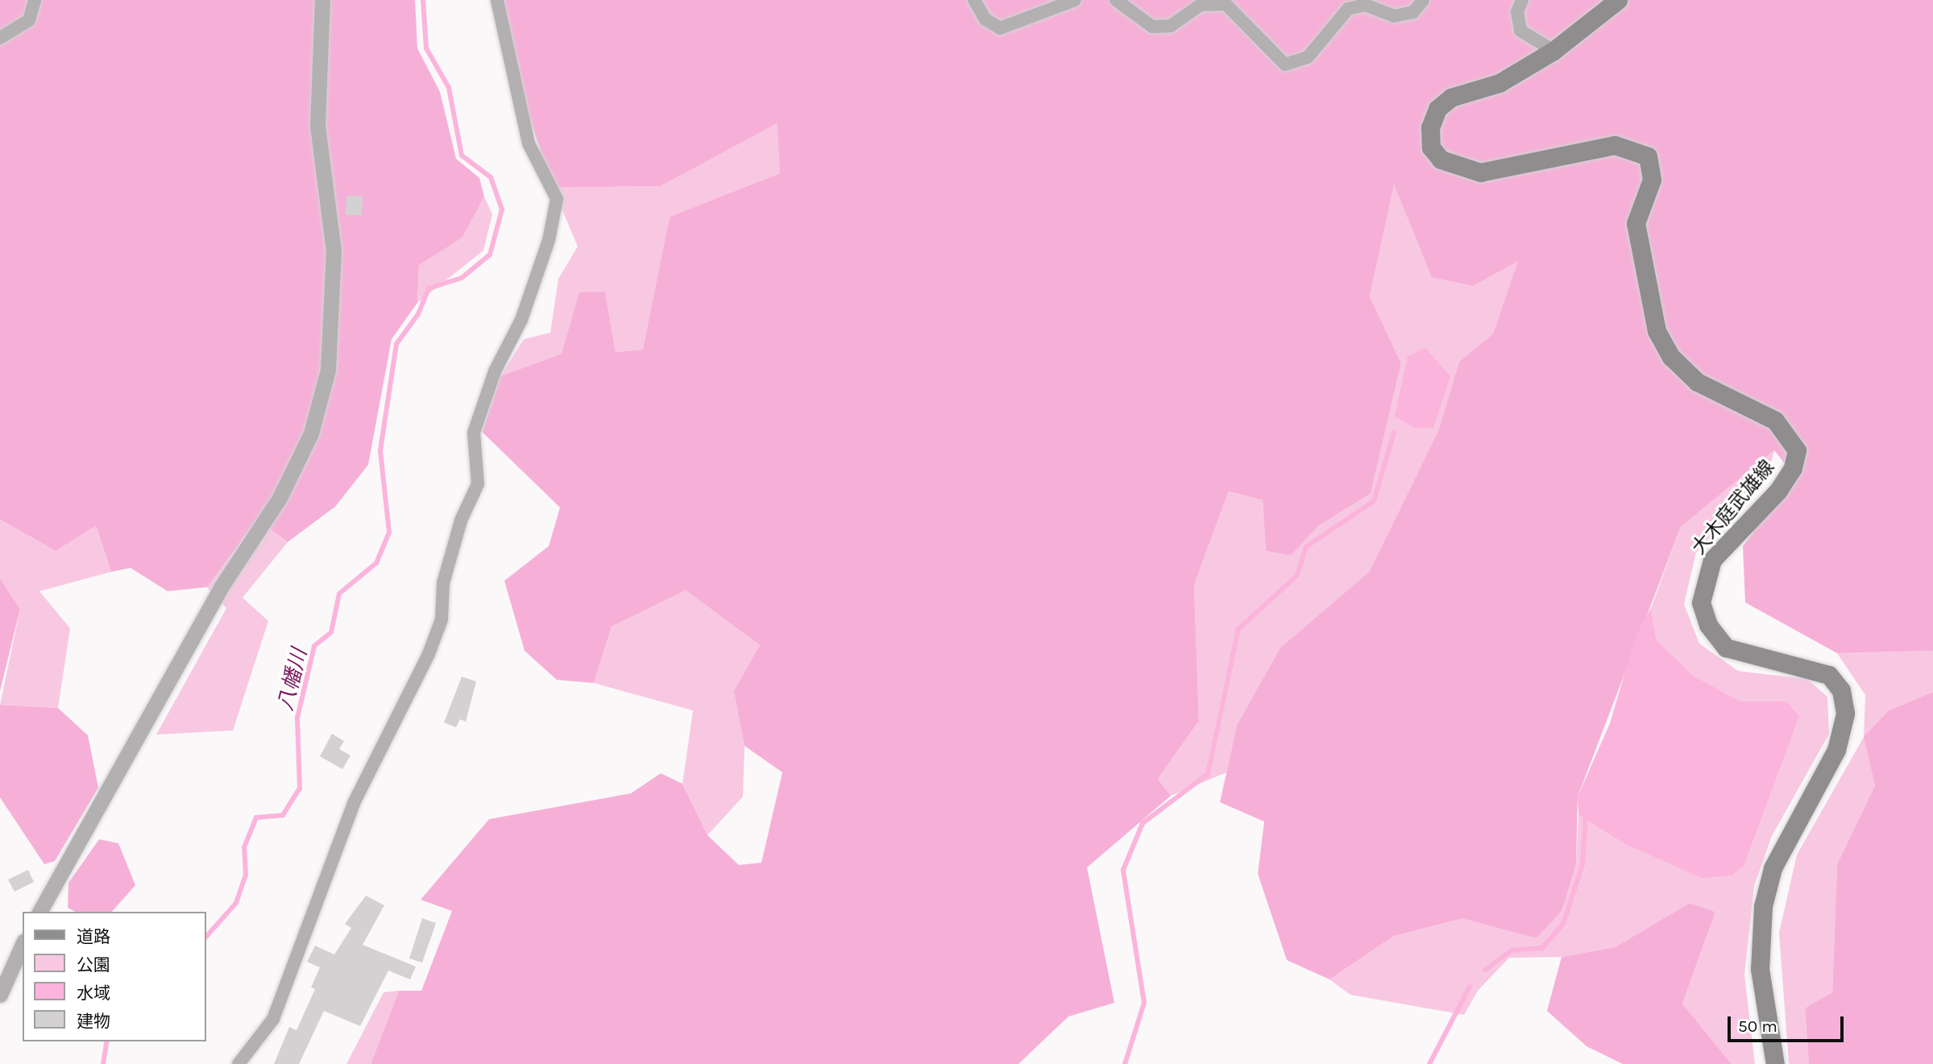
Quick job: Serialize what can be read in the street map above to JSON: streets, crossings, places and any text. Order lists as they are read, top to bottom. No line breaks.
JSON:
{"streets":{"main road":["大木庭武雄線"]},"water":["八幡川"],"legend":["道路","公園","水域","建物"],"scale_bar":"50 m"}
